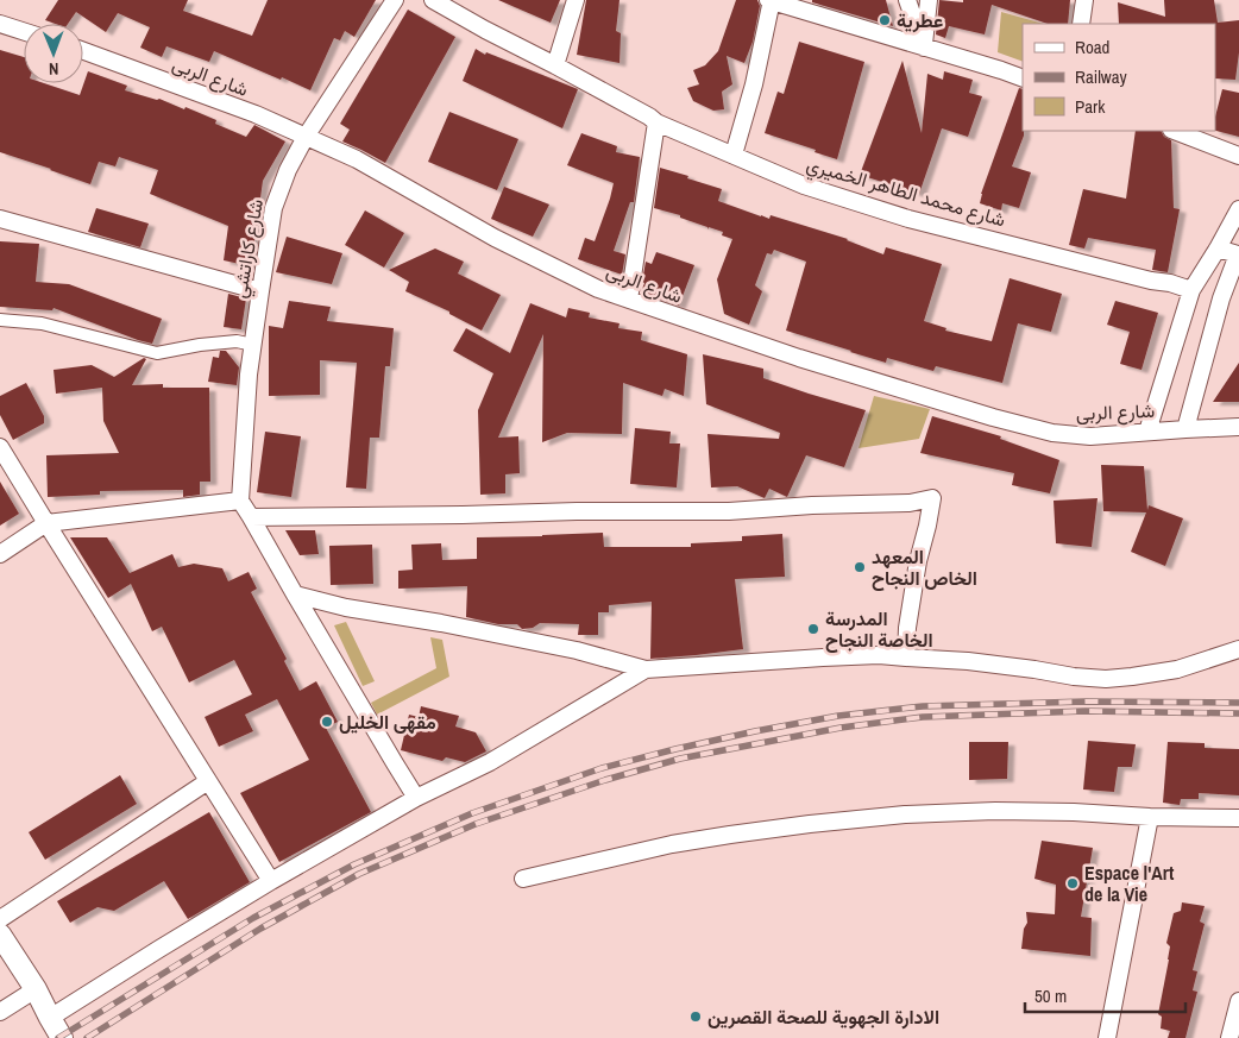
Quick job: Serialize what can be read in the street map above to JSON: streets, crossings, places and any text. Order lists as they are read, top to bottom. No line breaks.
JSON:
{"streets":{"street":["شارع الربى","شارع محمد الطاهر الخميري","شارع كاراتشي"]},"crossings":[["شارع الربى","شارع كاراتشي"]],"places":["عطرية","المعهد الخاص النجاح","المدرسة الخاصة النجاح","مقهى الخليل","Espace l'Art de la Vie","الادارة الجهوية للصحة القصرين"],"legend":["Road","Railway","Park"],"scale_bar":"50 m","north":"bottom"}
